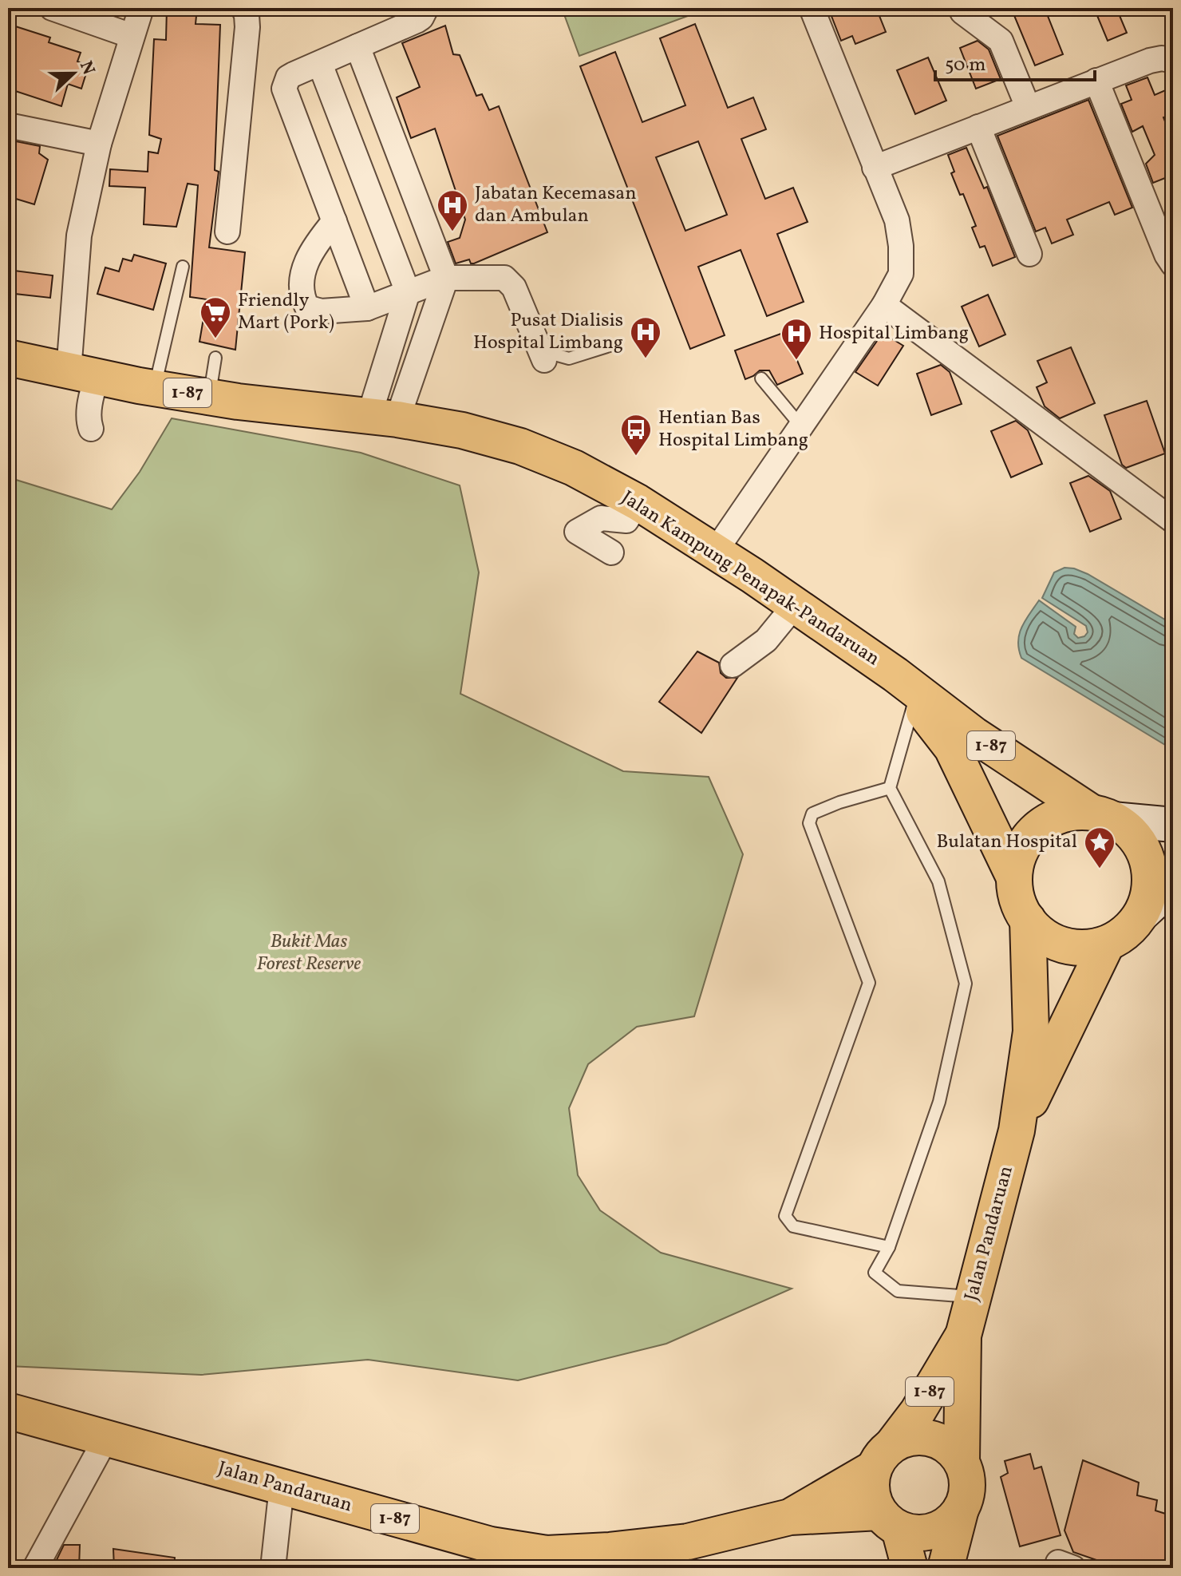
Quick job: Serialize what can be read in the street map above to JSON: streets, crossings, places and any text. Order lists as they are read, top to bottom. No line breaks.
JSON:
{"streets":{"main road":["1-87","Jalan Kampung Penapak-Pandaruan","Jalan Pandaruan"]},"crossings":[["Jalan Kampung Penapak-Pandaruan","Jalan Pandaruan"]],"parks":["Bukit Mas Forest Reserve"],"places":{"hospital":["Jabatan Kecemasan dan Ambulan","Pusat Dialisis Hospital Limbang","Hospital Limbang"],"supermarket":["Friendly Mart (Pork)"],"bus stop":["Hentian Bas Hospital Limbang"],"place":["Bulatan Hospital"]},"scale_bar":"50 m","north":"right"}
